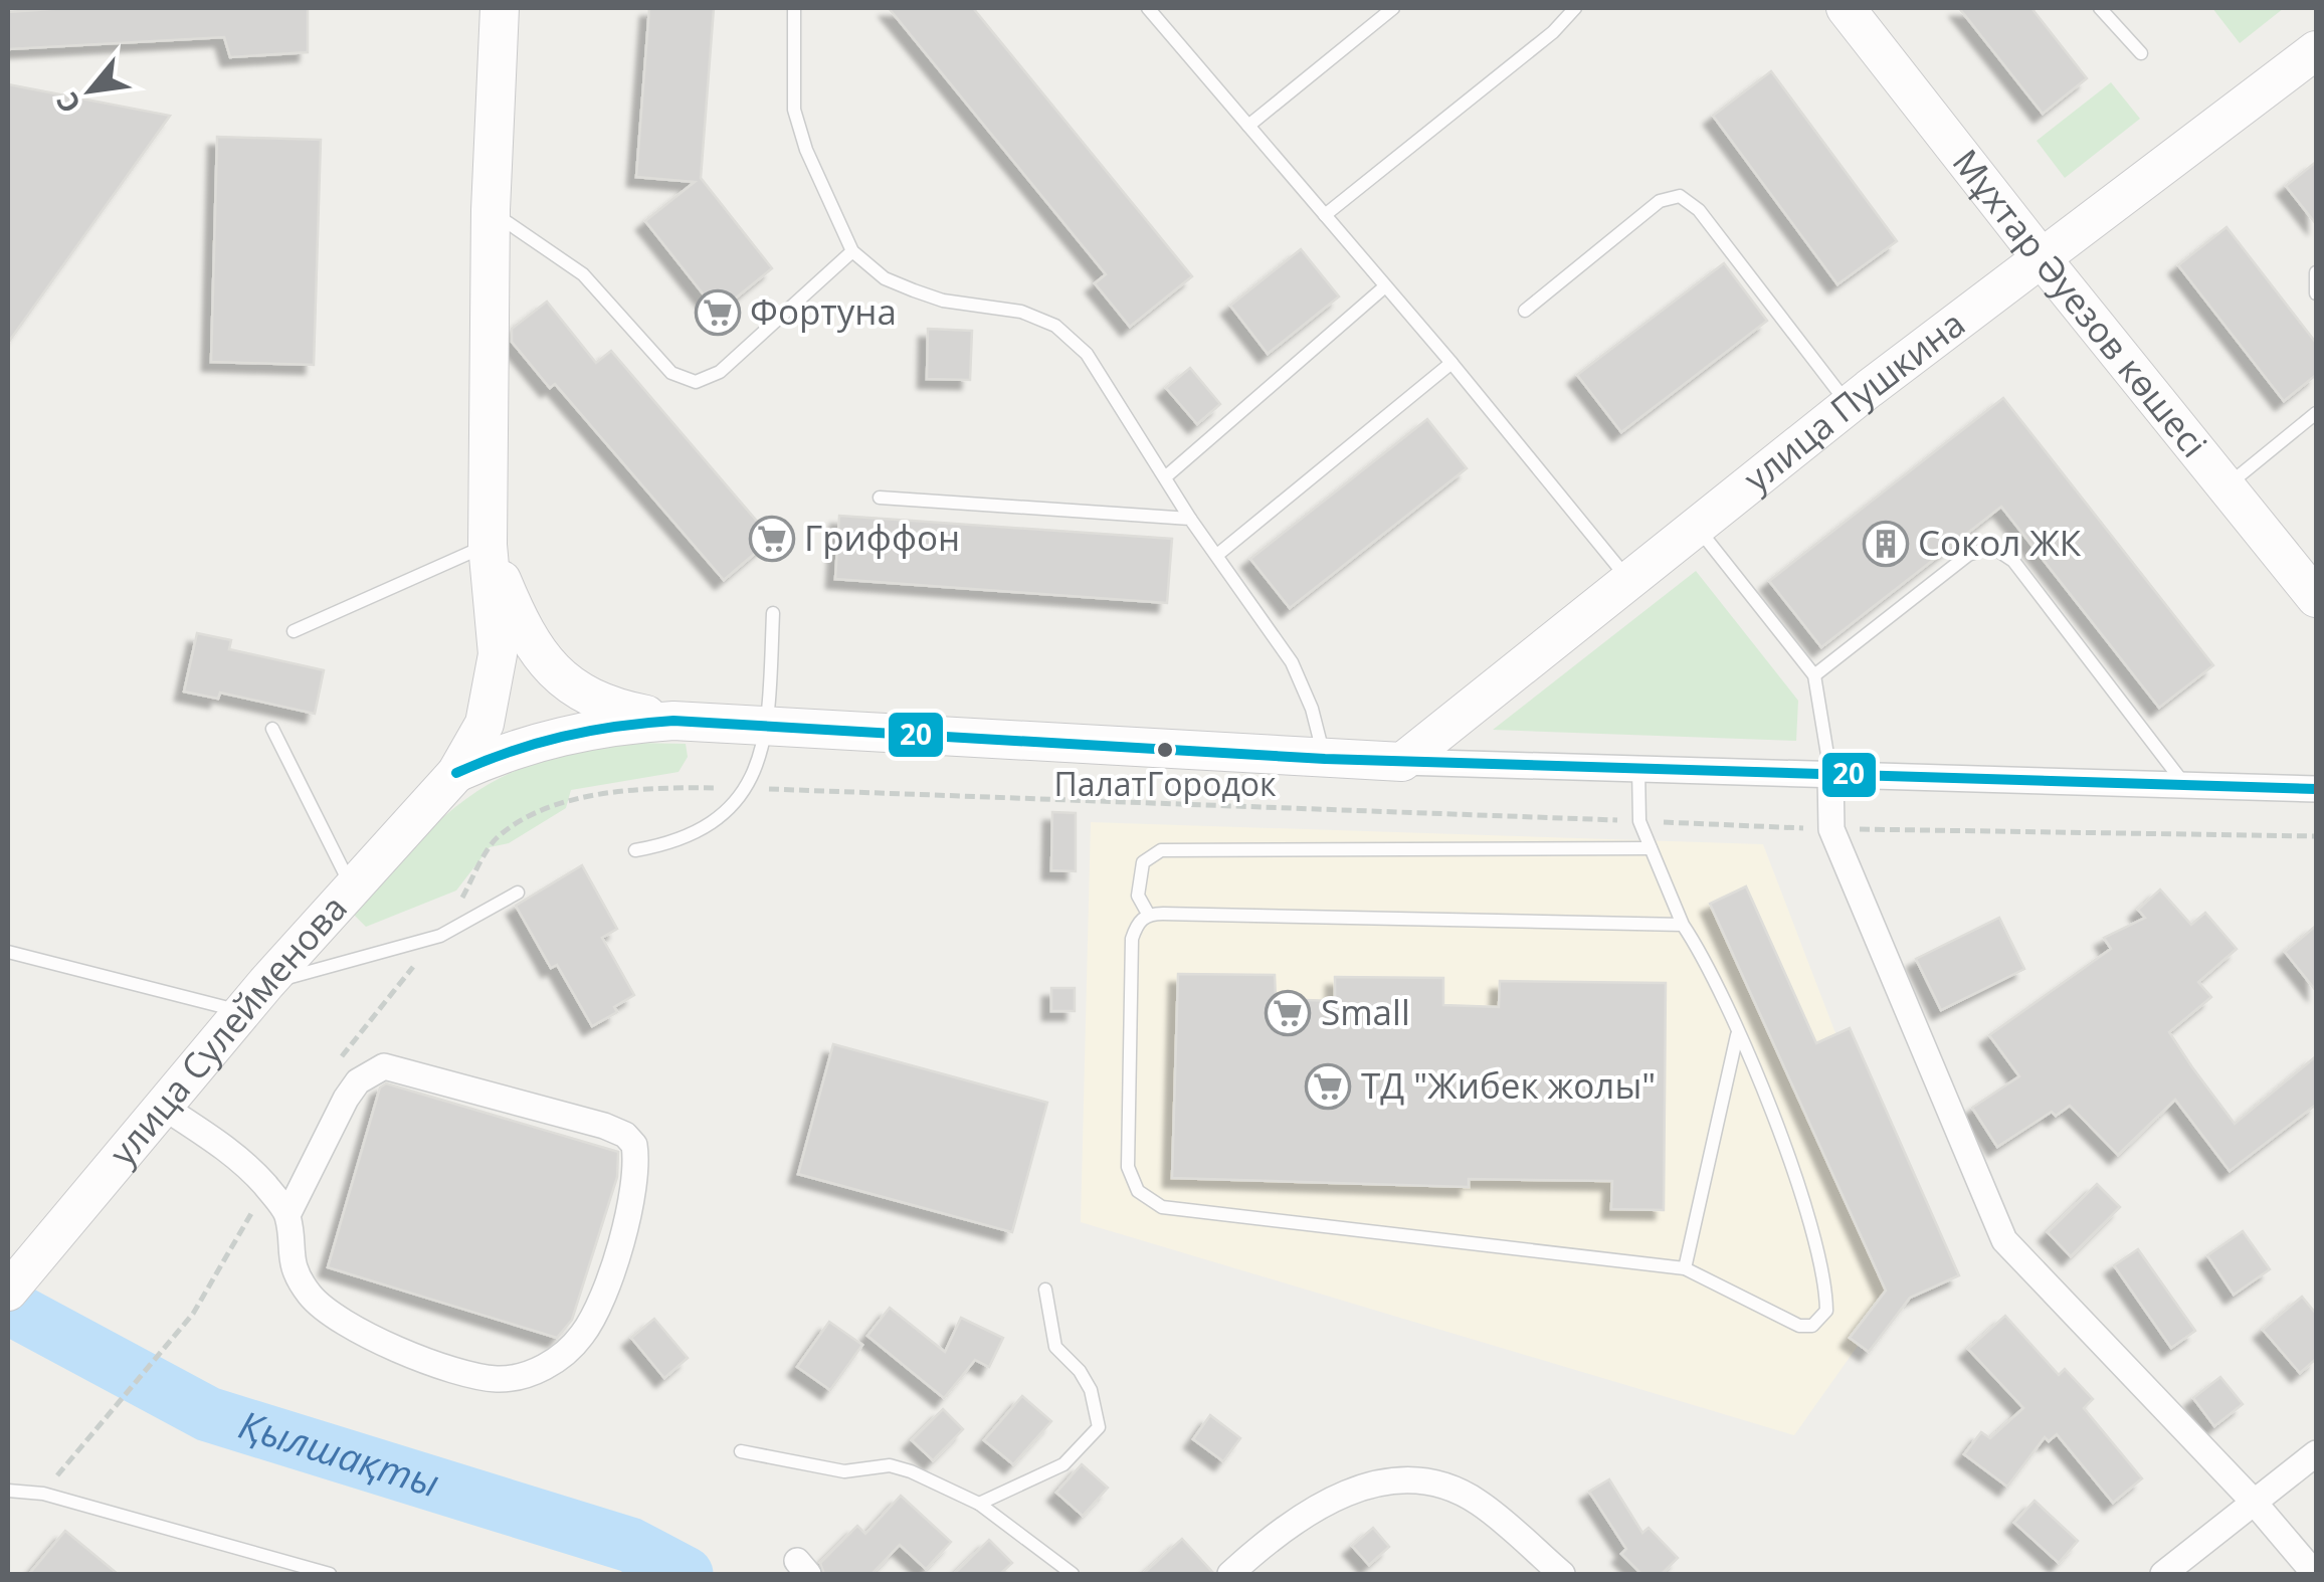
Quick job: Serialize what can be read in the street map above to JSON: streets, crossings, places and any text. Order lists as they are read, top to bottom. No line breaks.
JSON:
{"streets":{"street":["Мұхтар Әуезов көшесі","улица Пушкина","улица Сулейменова"]},"crossings":[["Мұхтар Әуезов көшесі","улица Пушкина"]],"water":["Қылшақты"],"places":{"supermarket":["Фортуна","Гриффон","Small","ТД \"Жибек жолы\""],"building":["Сокол ЖК"],"other":["ПалатГородок"]},"lines":["transit line 20"],"north":"bottom left"}
